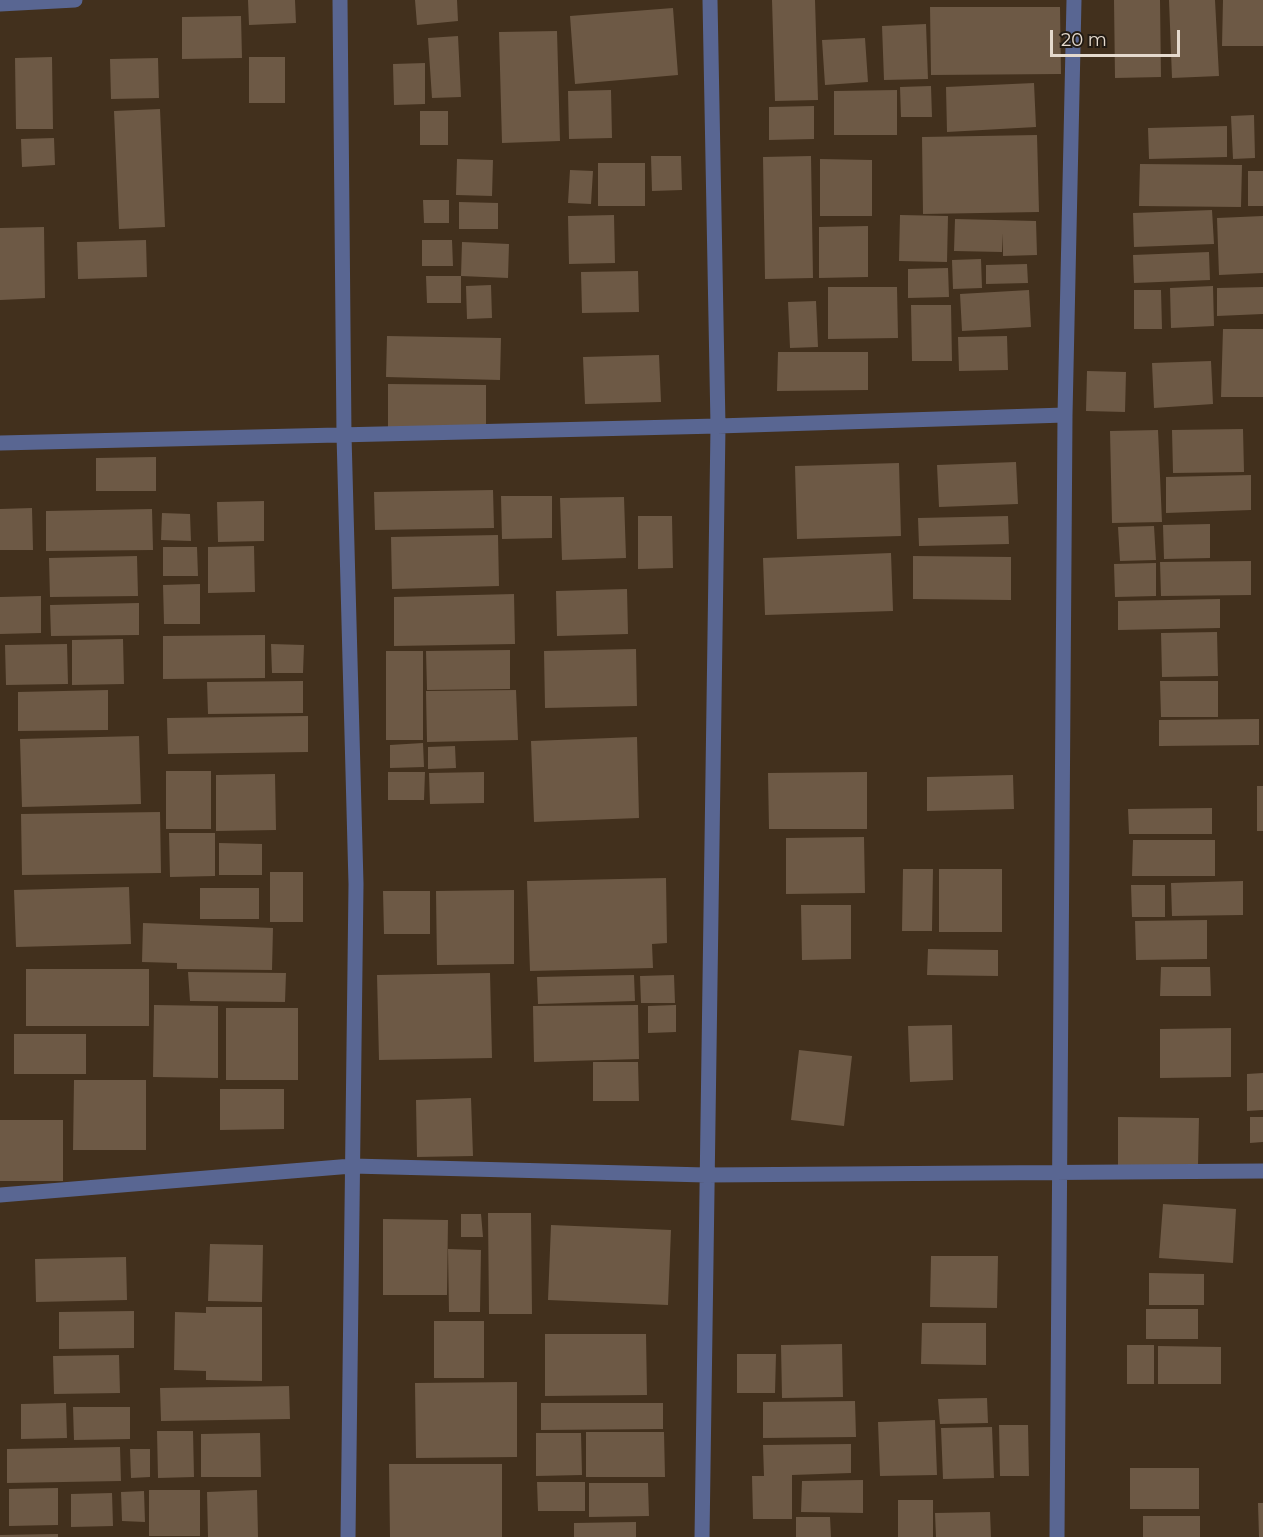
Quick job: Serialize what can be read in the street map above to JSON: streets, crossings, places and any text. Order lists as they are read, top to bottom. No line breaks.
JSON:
{"scale_bar":"20 m"}
